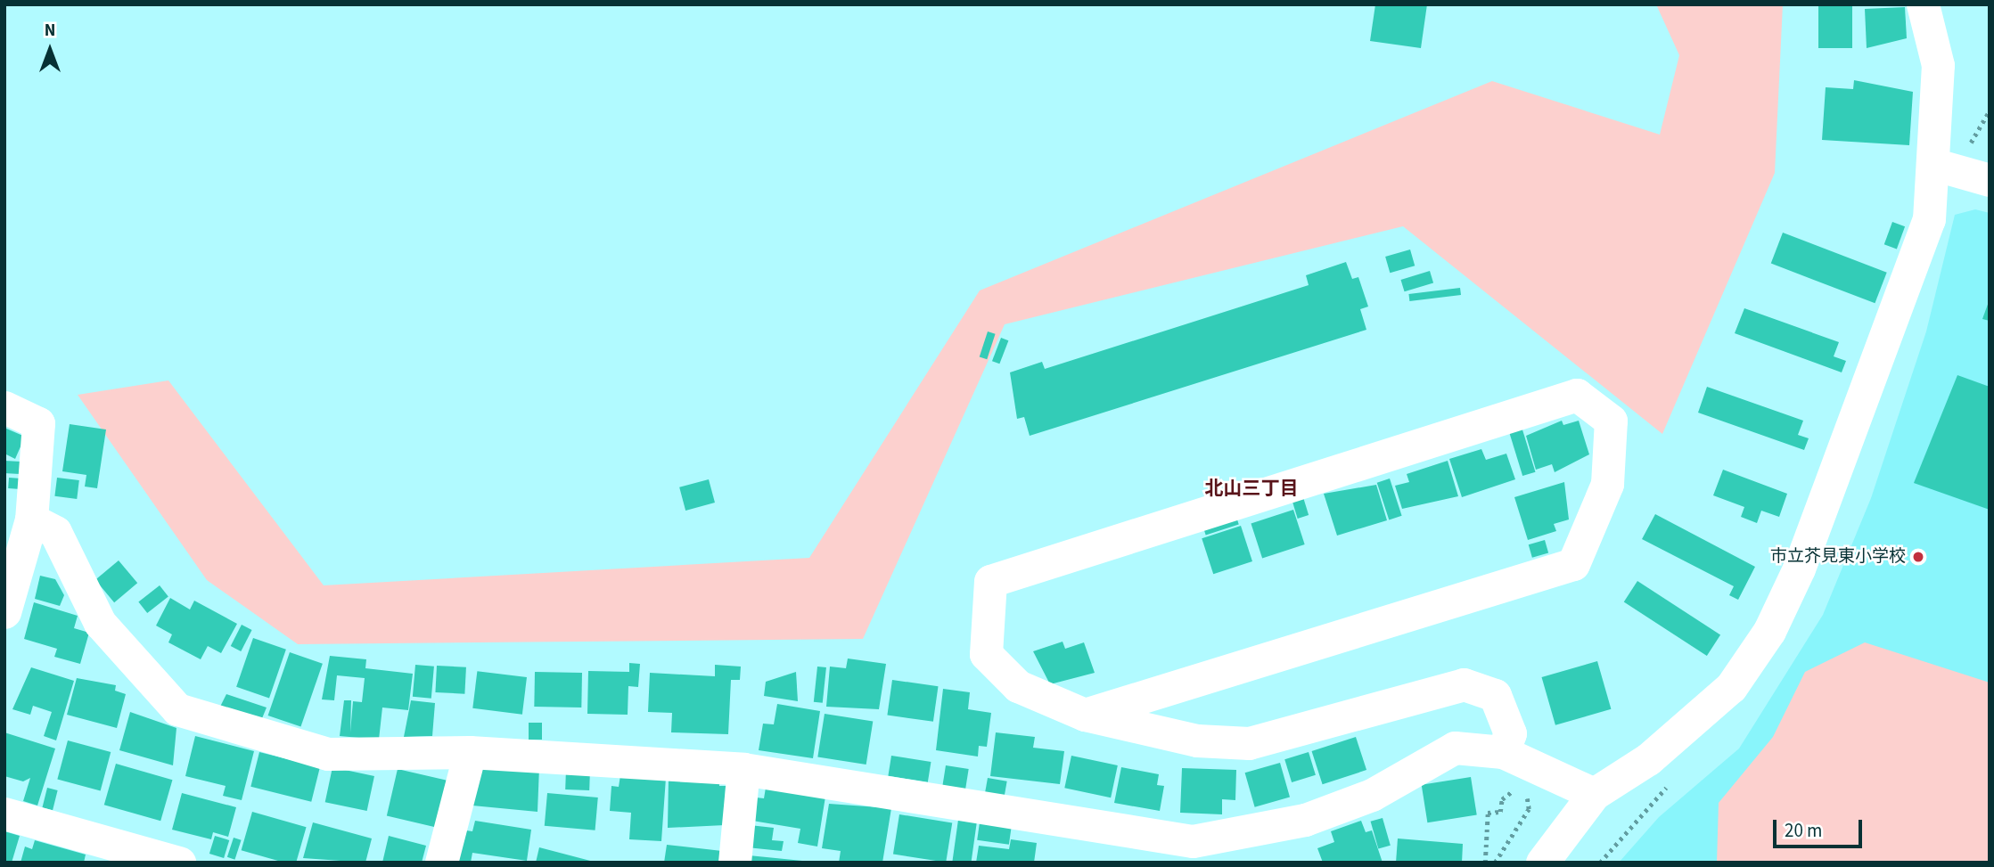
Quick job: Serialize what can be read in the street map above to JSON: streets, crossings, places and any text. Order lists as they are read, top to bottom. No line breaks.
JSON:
{"districts":["北山三丁目"],"places":["市立芥見東小学校"],"scale_bar":"20 m","north":"top"}
